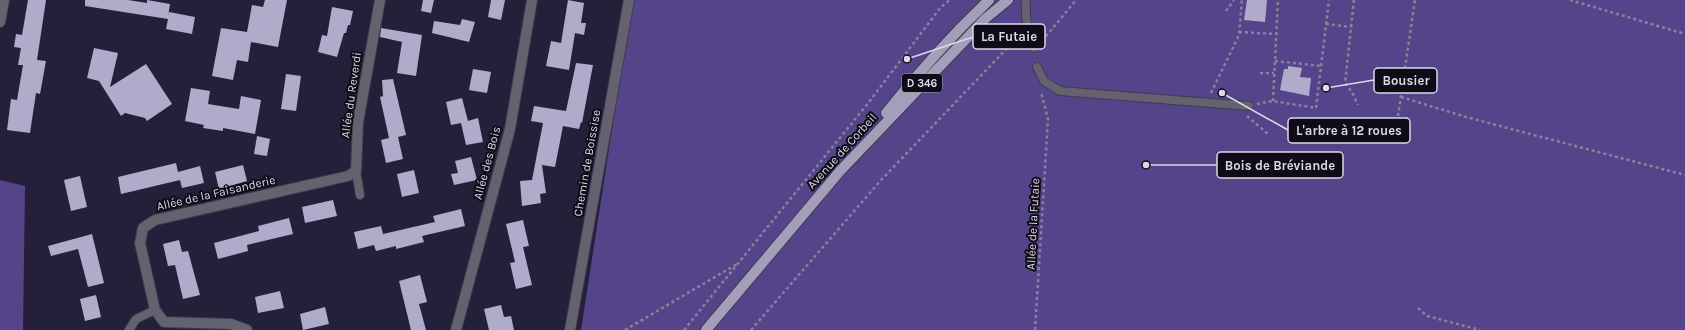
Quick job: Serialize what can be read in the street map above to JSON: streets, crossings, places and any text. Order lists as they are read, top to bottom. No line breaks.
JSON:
{"streets":{"main road":["D 346","Avenue de Corbeil"],"street":["Allée du Reverdi","Allée des Bois","Chemin de Boissise","Allée de la Faisanderie"],"path":["Allée de la Futaie"]},"crossings":[["D 346","Avenue de Corbeil"],["Allée du Reverdi","Allée de la Faisanderie"]],"places":["La Futaie","Bousier","L'arbre à 12 roues","Bois de Bréviande"]}
